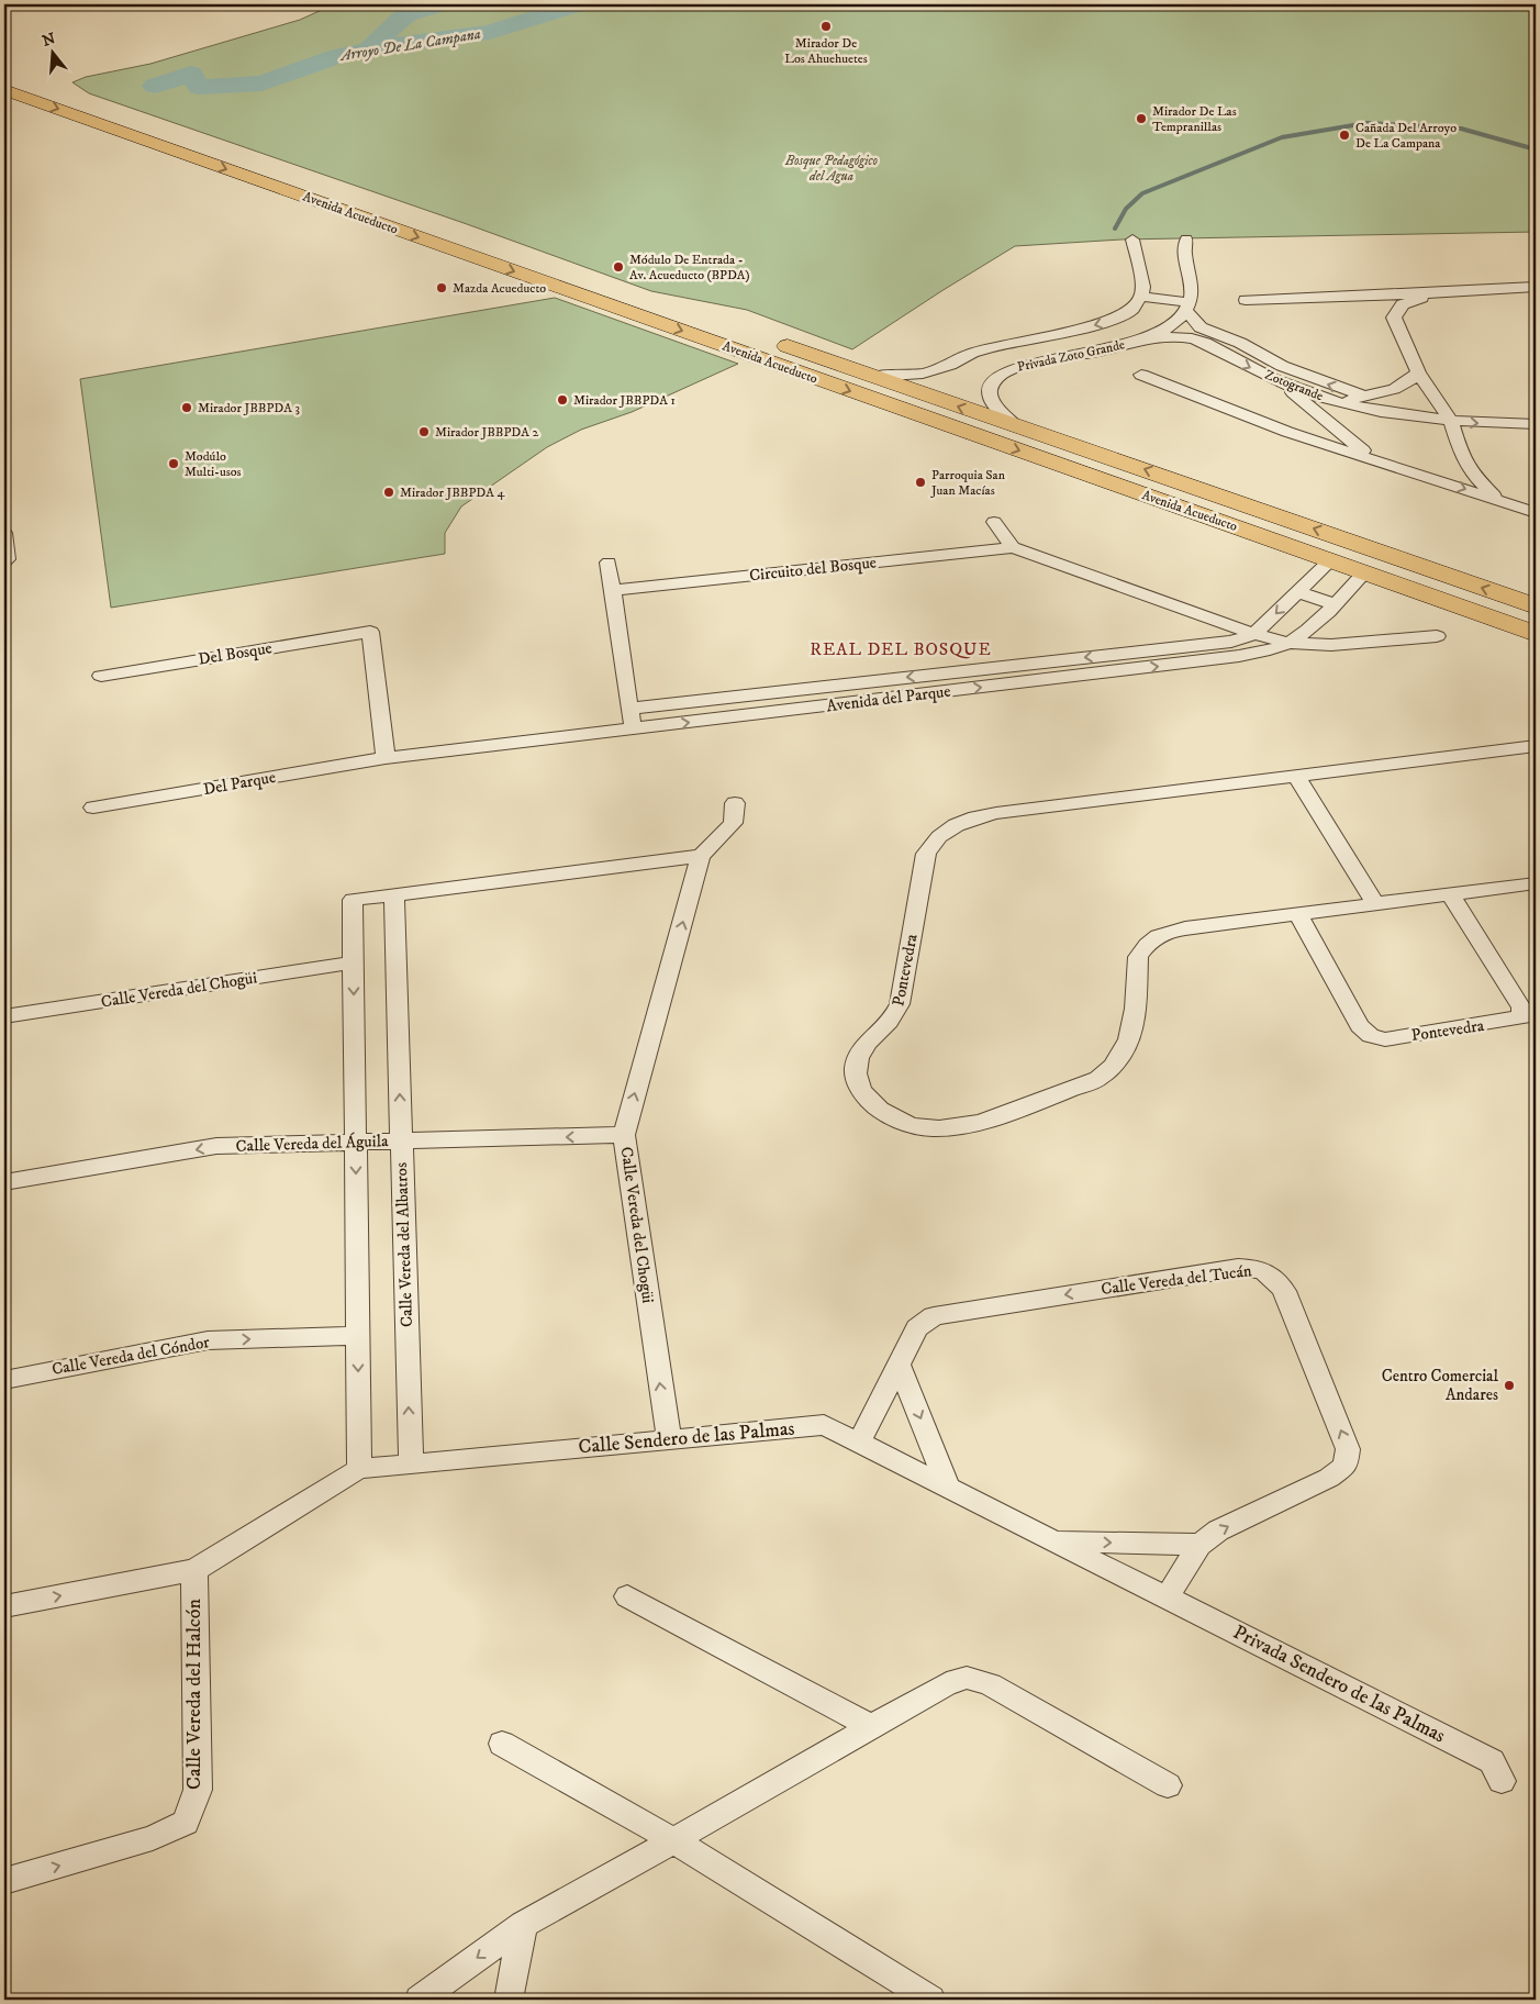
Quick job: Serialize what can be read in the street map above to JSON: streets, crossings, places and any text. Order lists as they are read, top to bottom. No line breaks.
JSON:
{"streets":{"main road":["Avenida Acueducto"],"street":["Privada Zoto Grande","Zotogrande","Circuito del Bosque","Del Bosque","Avenida del Parque","Del Parque","Pontevedra","Calle Vereda del Chogüi","Calle Vereda del Águila","Calle Vereda del Albatros","Calle Vereda del Tucán","Calle Vereda del Cóndor","Calle Sendero de las Palmas","Privada Sendero de las Palmas","Calle Vereda del Halcón"]},"crossings":[["Avenida Acueducto","Privada Zoto Grande"],["Avenida Acueducto","Avenida del Parque"],["Privada Zoto Grande","Zotogrande"],["Circuito del Bosque","Avenida del Parque"],["Del Bosque","Avenida del Parque"],["Del Bosque","Del Parque"],["Avenida del Parque","Del Parque"],["Calle Vereda del Chogüi","Calle Vereda del Águila"],["Calle Vereda del Chogüi","Calle Sendero de las Palmas"],["Calle Vereda del Águila","Calle Vereda del Albatros"],["Calle Vereda del Albatros","Calle Sendero de las Palmas"],["Calle Vereda del Tucán","Calle Sendero de las Palmas"],["Calle Vereda del Tucán","Privada Sendero de las Palmas"],["Calle Sendero de las Palmas","Privada Sendero de las Palmas"],["Calle Sendero de las Palmas","Calle Vereda del Halcón"]],"one_way":["Calle Vereda del Chogüi","Calle Vereda del Águila","Calle Vereda del Cóndor","Calle Vereda del Halcón"],"districts":["REAL DEL BOSQUE"],"water":["Arroyo De La Campana"],"parks":["Bosque Pedagógico del Agua"],"places":["Mirador De Los Ahuehuetes","Mirador De Las Tempranillas","Cañada Del Arroyo De La Campana","Módulo De Entrada - Av. Acueducto (BPDA)","Mazda Acueducto","Mirador JBBPDA 1","Mirador JBBPDA 3","Mirador JBBPDA 2","Modúlo Multi-usos","Parroquia San Juan Macías","Mirador JBBPDA 4","Centro Comercial Andares"],"north":"top"}
